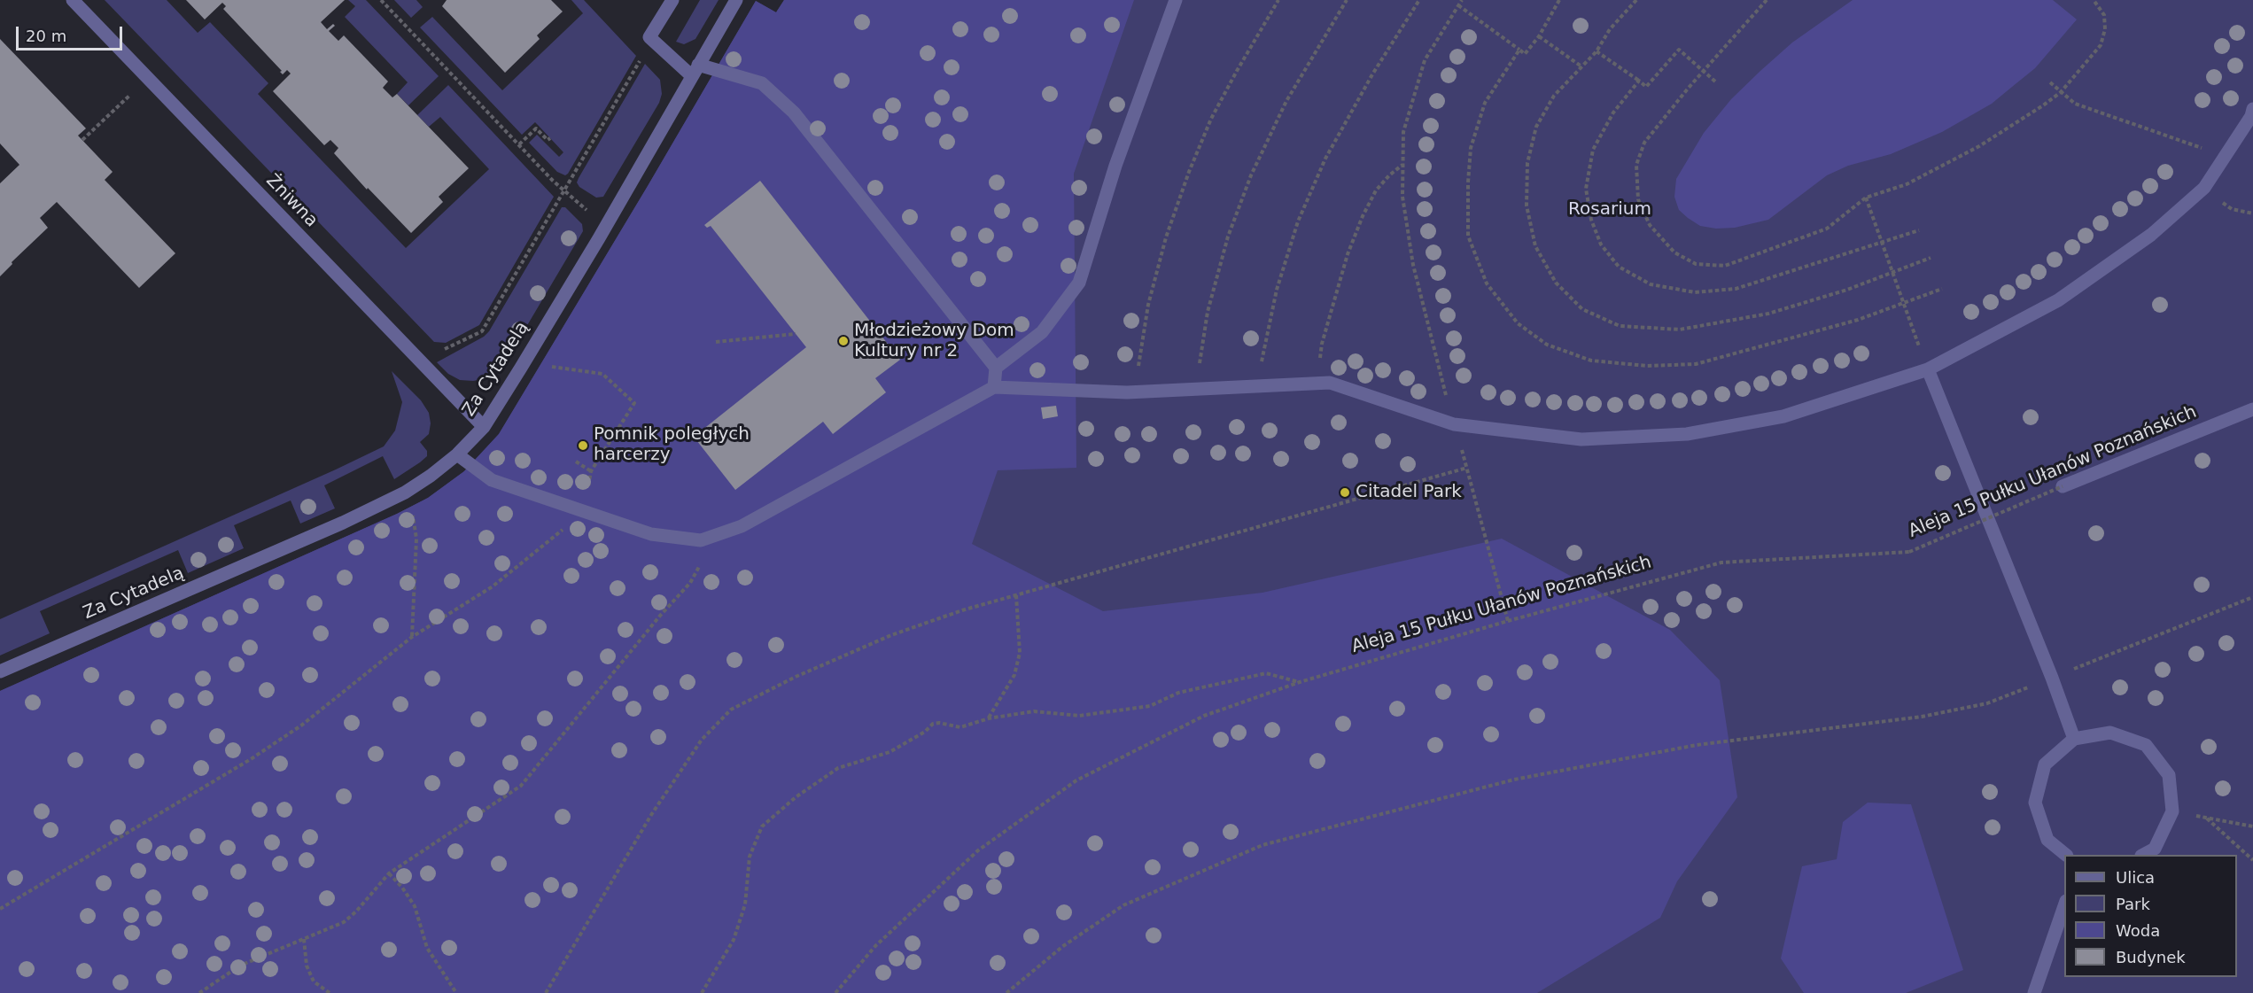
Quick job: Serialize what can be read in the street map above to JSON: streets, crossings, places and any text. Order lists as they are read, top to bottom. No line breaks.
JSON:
{"streets":{"street":["Żniwna","Za Cytadelą","Aleja 15 Pułku Ułanów Poznańskich"]},"crossings":[["Żniwna","Za Cytadelą"]],"parks":["Rosarium"],"places":["Młodzieżowy Dom Kultury nr 2","Pomnik poległych harcerzy","Citadel Park"],"legend":["Ulica","Park","Woda","Budynek"],"scale_bar":"20 m"}
